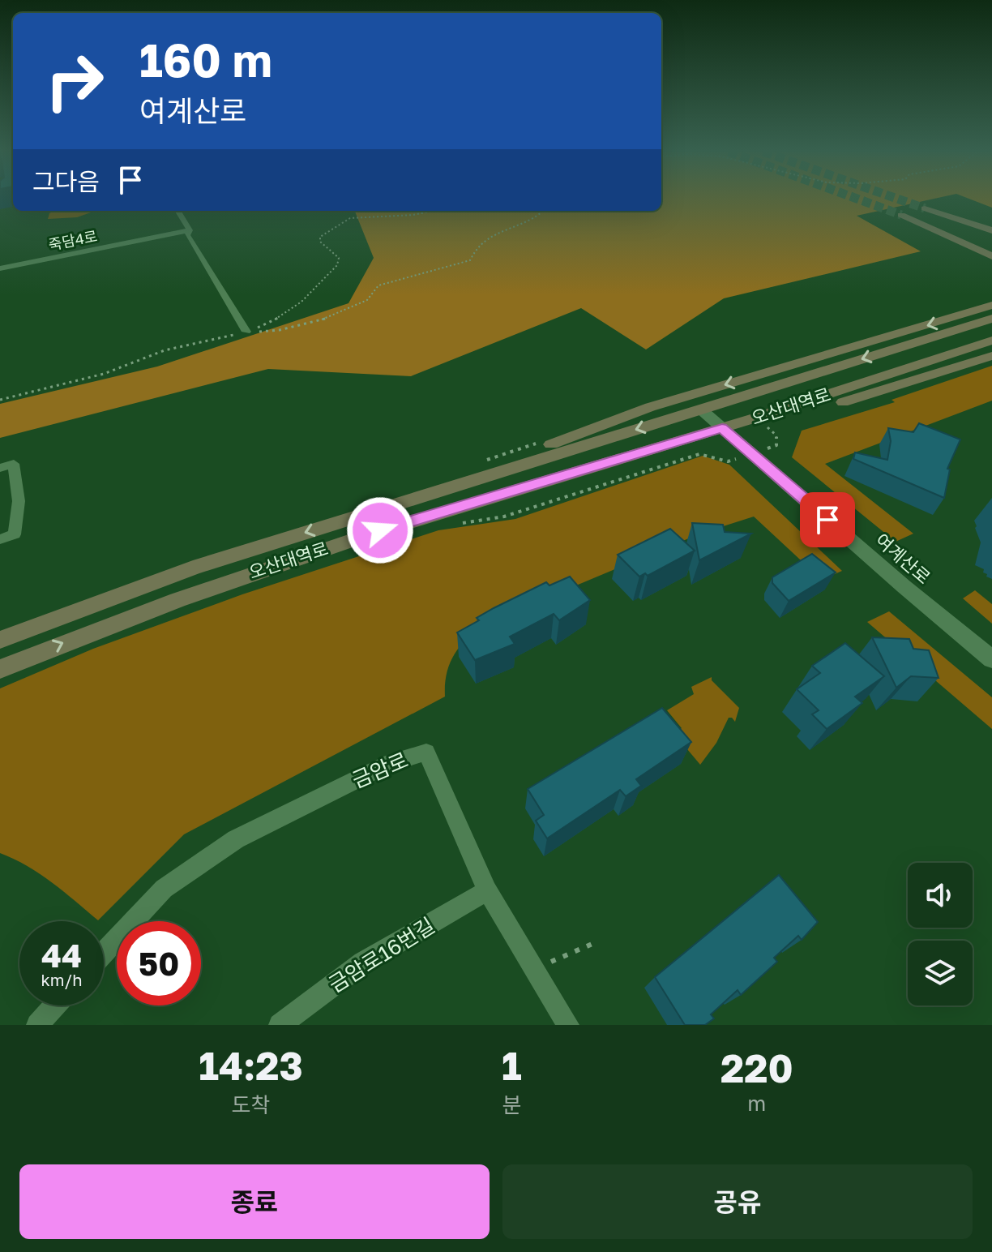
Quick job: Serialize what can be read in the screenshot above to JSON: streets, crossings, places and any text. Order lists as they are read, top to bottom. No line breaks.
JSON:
{"streets":{"main road":["오산대역로"],"street":["죽담4로","여계산로","금암로","금암로16번길"]},"crossings":[["오산대역로","여계산로"],["금암로","금암로16번길"]],"page":{"turn":["160 m","여계산로"],"then":"그다음","speed":"44 km/h","limit":"50","eta":["14:23","도착","1","분","220","m"],"buttons":["종료","공유"]}}
